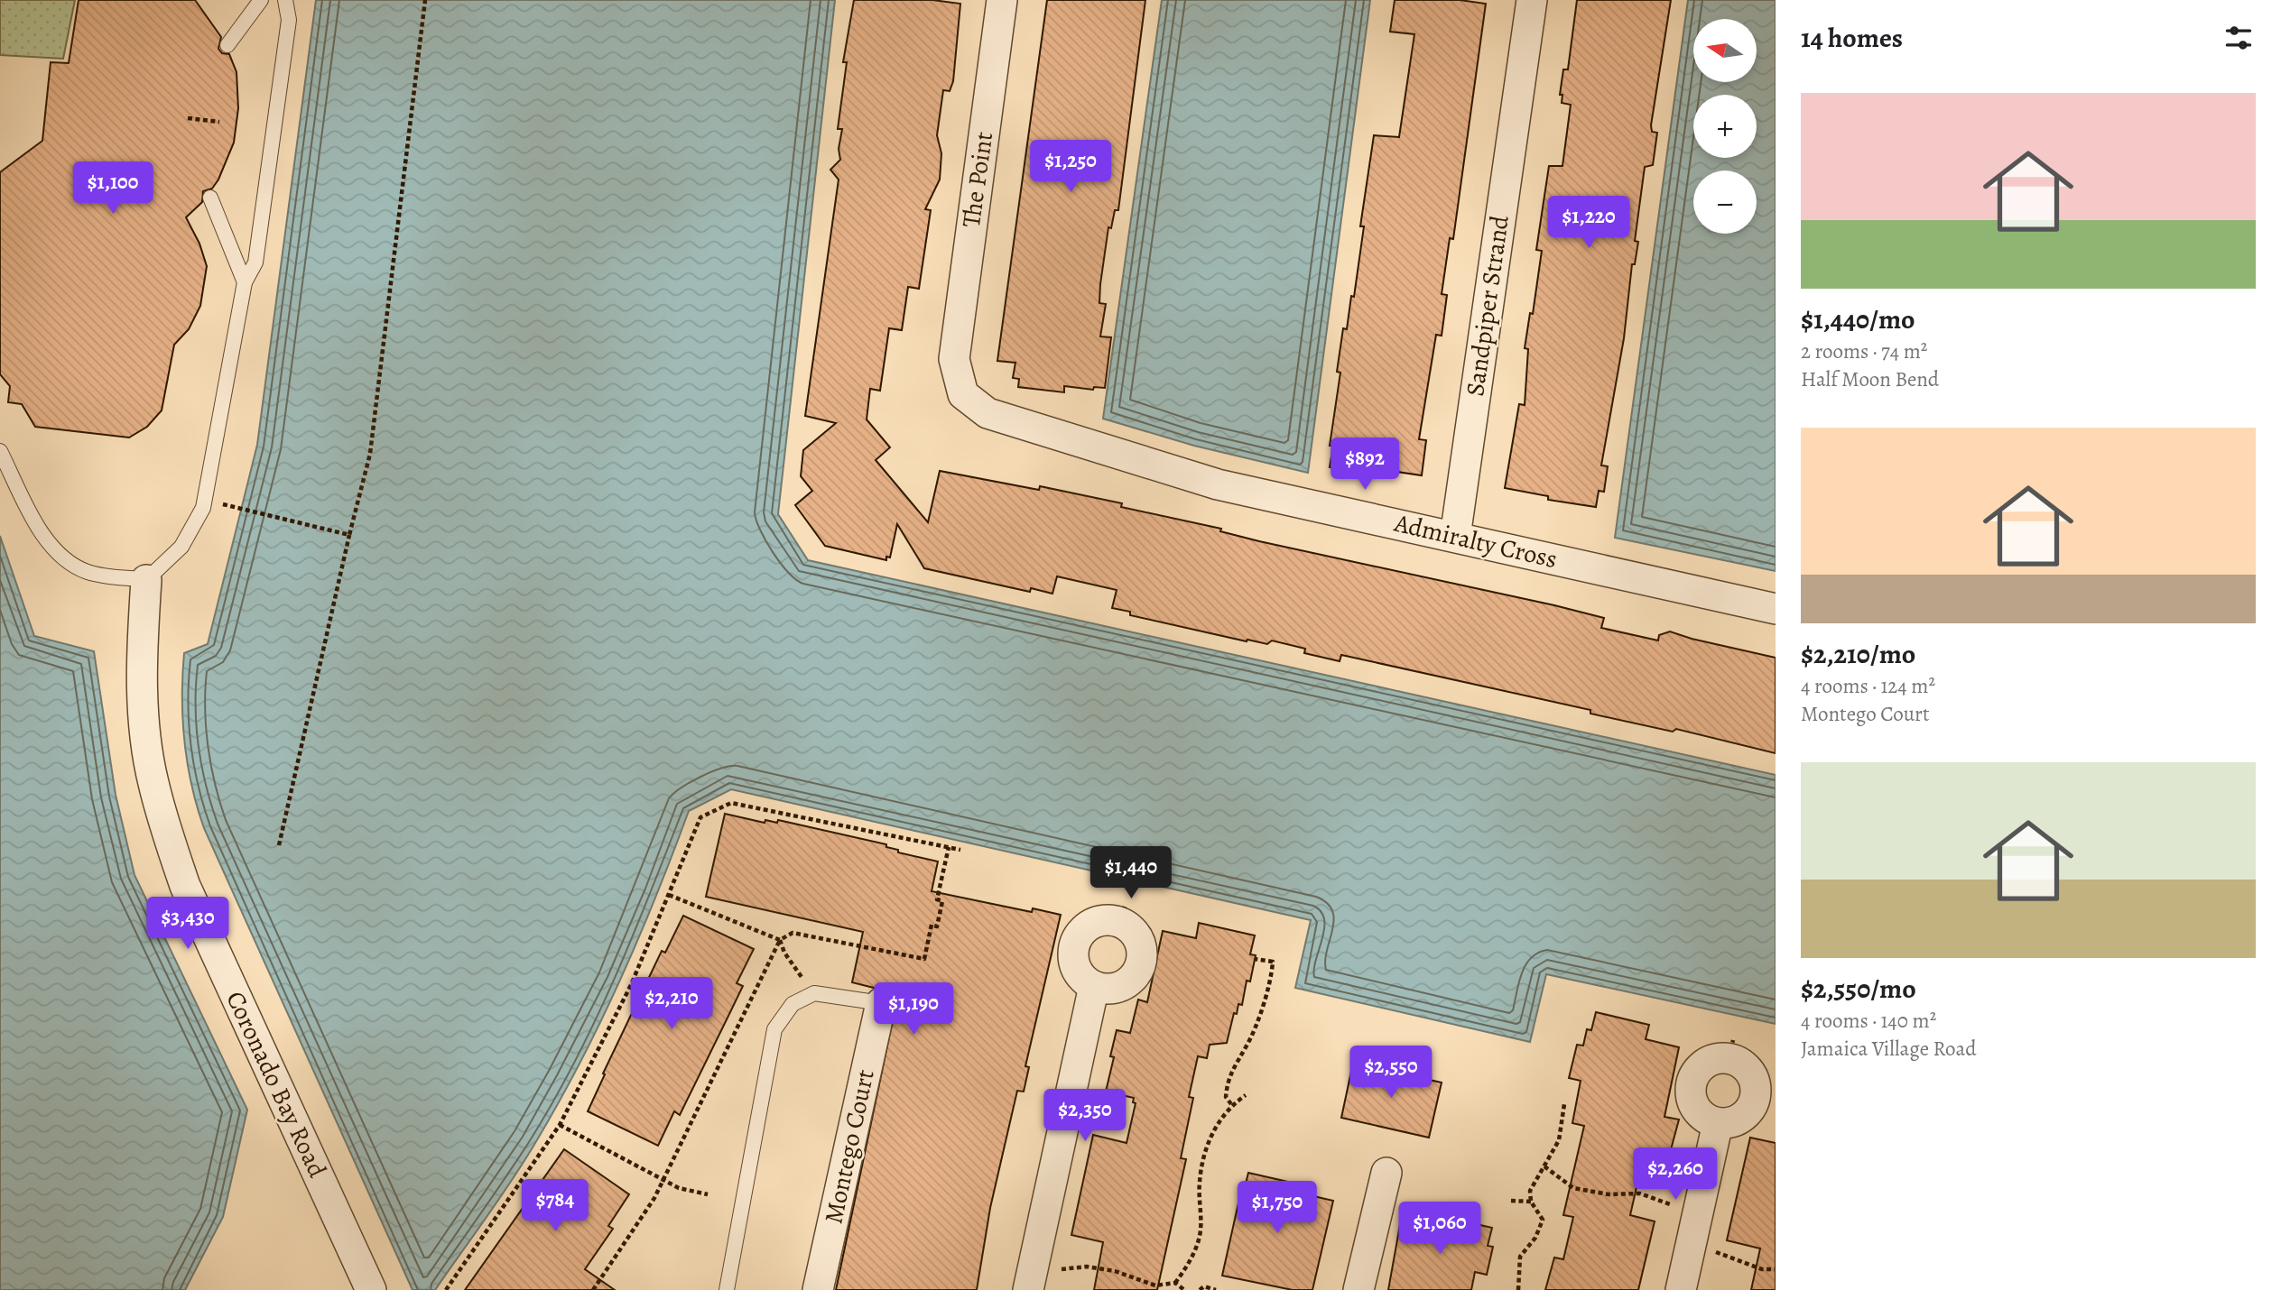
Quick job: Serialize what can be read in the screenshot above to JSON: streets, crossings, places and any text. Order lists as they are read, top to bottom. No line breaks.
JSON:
{"streets":{"street":["The Point","Sandpiper Strand","Admiralty Cross","Coronado Bay Road","Montego Court"]},"crossings":[["The Point","Admiralty Cross"],["Sandpiper Strand","Admiralty Cross"]],"north":"left","page":{"heading":"14 homes","map_buttons":["+","−"],"list":[{"name":"$1,440/mo","note":"2 rooms · 74 m² · Half Moon Bend"},{"name":"$2,210/mo","note":"4 rooms · 124 m² · Montego Court"},{"name":"$2,550/mo","note":"4 rooms · 140 m² · Jamaica Village Road"}],"price":["$1,250","$1,100","$1,220","$892","$1,440","$3,430","$2,210","$1,190","$2,550","$2,350","$2,260","$784","$1,750","$1,060"]}}
